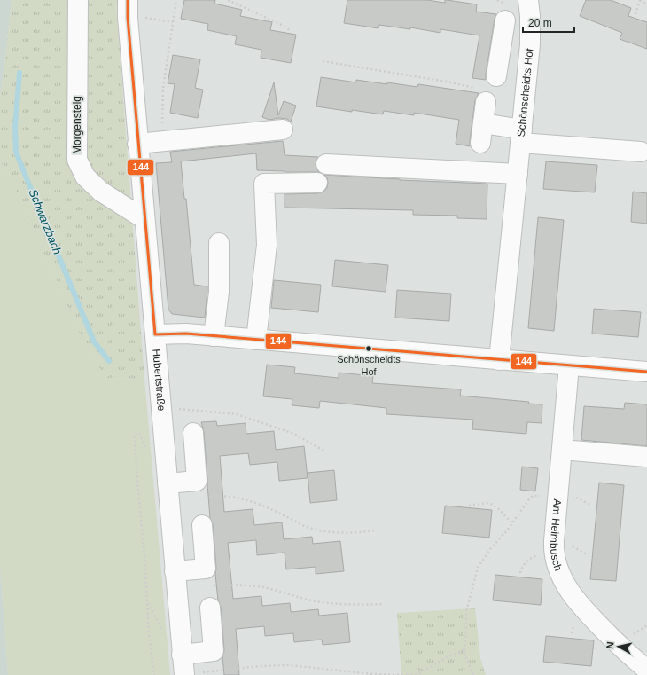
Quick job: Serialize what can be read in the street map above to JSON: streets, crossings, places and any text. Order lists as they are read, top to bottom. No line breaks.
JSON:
{"streets":{"street":["Schönscheidts Hof","Morgensteig","Hubertstraße","Am Heimbusch"]},"crossings":[["Morgensteig","Hubertstraße"]],"water":["Schwarzbach"],"places":["Schönscheidts Hof"],"lines":["transit line 144"],"scale_bar":"20 m","north":"left"}
